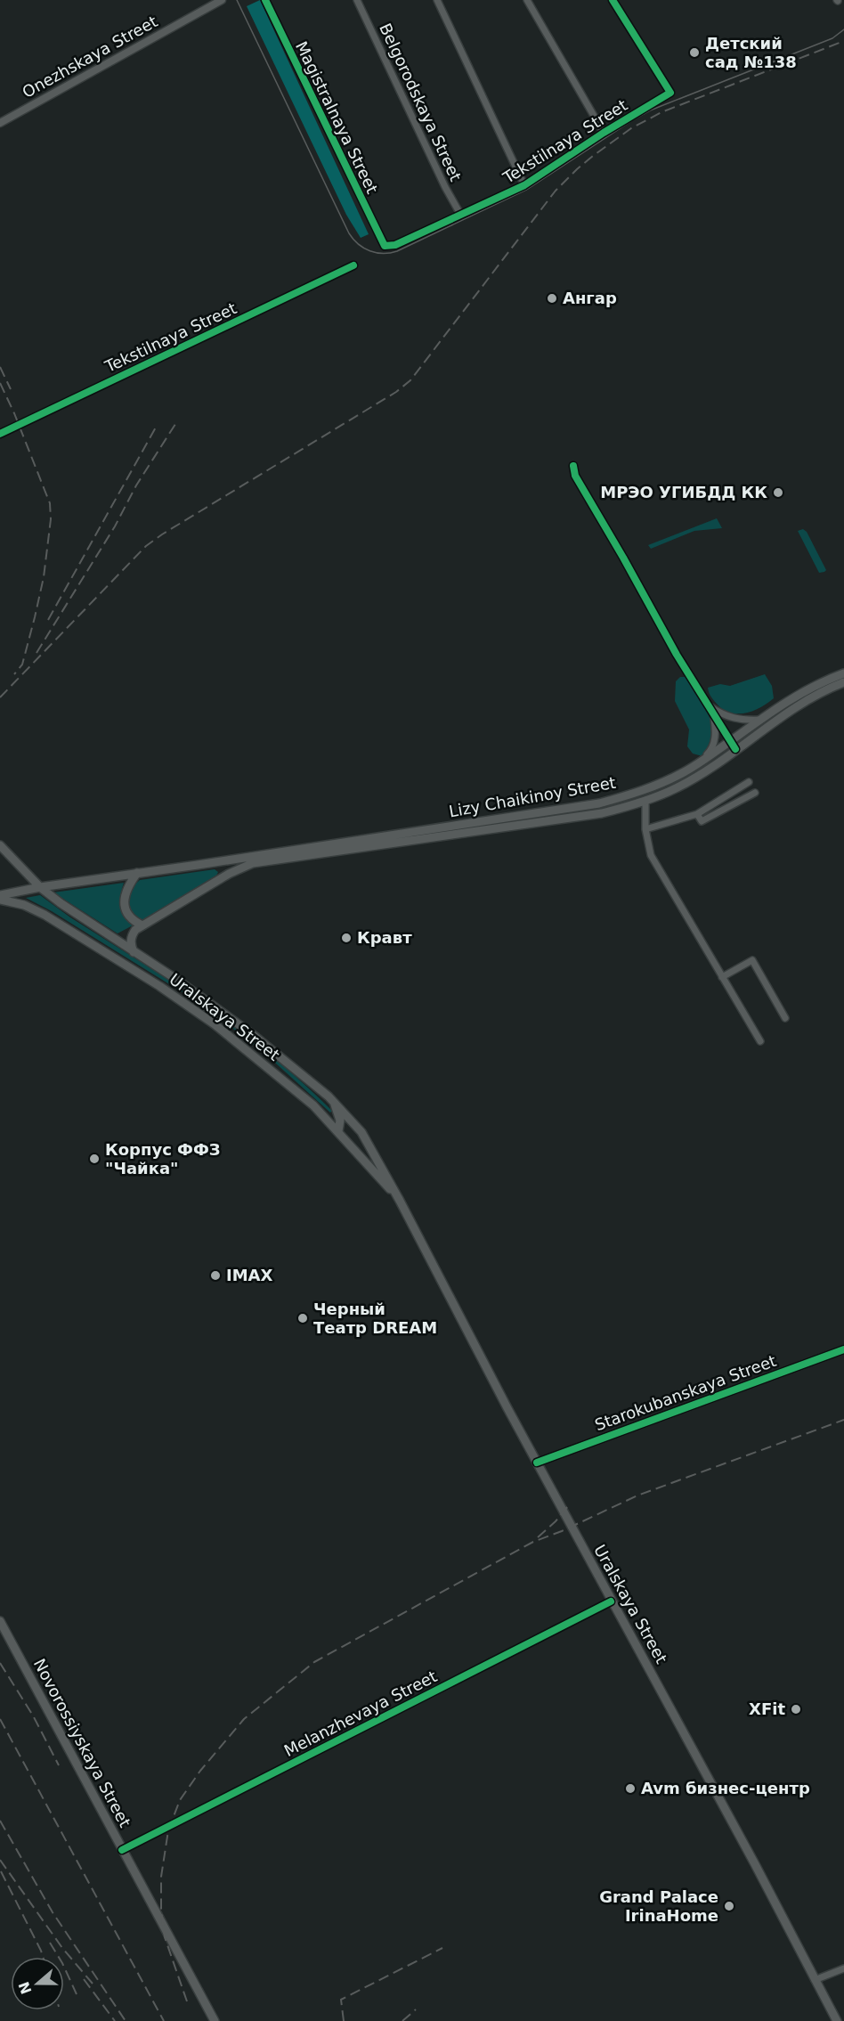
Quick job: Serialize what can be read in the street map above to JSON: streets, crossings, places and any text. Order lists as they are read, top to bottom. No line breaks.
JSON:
{"streets":{"main road":["Lizy Chaikinoy Street","Uralskaya Street","Novorossiyskaya Street"],"street":["Onezhskaya Street","Belgorodskaya Street","Magistralnaya Street","Tekstilnaya Street","Starokubanskaya Street","Melanzhevaya Street"]},"crossings":[["Belgorodskaya Street","Tekstilnaya Street"],["Magistralnaya Street","Tekstilnaya Street"],["Uralskaya Street","Starokubanskaya Street"],["Uralskaya Street","Melanzhevaya Street"],["Melanzhevaya Street","Novorossiyskaya Street"]],"places":["Детский сад №138","Ангар","МРЭО УГИБДД КК","Кравт","Корпус ФФЗ \"Чайка\"","IMAX","Черный Театр DREAM","XFit","Avm бизнес-центр","Grand Palace IrinaHome"],"north":"left"}
